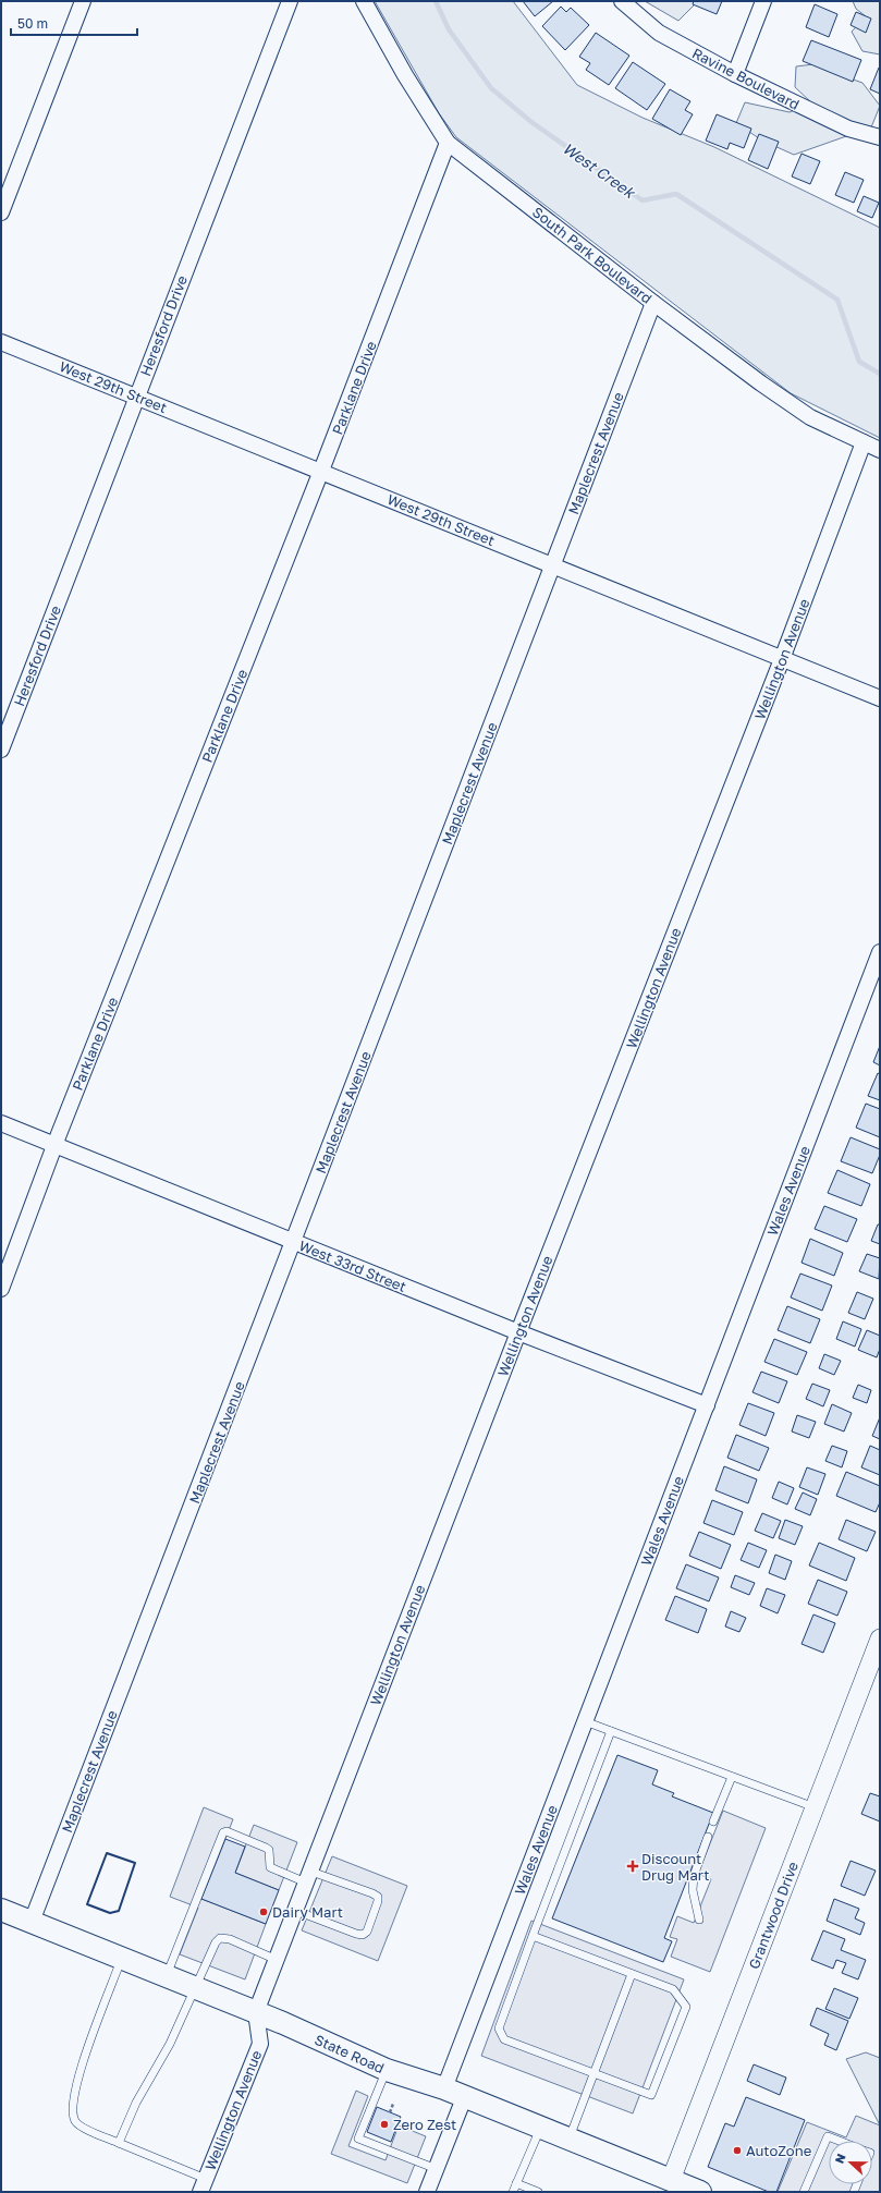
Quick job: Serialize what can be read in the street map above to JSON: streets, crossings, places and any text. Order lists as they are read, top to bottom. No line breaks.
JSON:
{"streets":{"main road":["State Road"],"street":["Ravine Boulevard","South Park Boulevard","Heresford Drive","West 29th Street","Parklane Drive","Maplecrest Avenue","Wellington Avenue","Wales Avenue","West 33rd Street","Grantwood Drive"]},"crossings":[["South Park Boulevard","Parklane Drive"],["South Park Boulevard","Maplecrest Avenue"],["South Park Boulevard","Wellington Avenue"],["Heresford Drive","West 29th Street"],["West 29th Street","Parklane Drive"],["West 29th Street","Maplecrest Avenue"],["West 29th Street","Wellington Avenue"],["Parklane Drive","West 33rd Street"],["Maplecrest Avenue","West 33rd Street"],["Maplecrest Avenue","State Road"],["Wellington Avenue","West 33rd Street"],["Wellington Avenue","State Road"],["Wales Avenue","West 33rd Street"],["Wales Avenue","State Road"],["Grantwood Drive","State Road"]],"water":["West Creek"],"places":{"health":["Discount Drug Mart"],"other":["Dairy Mart","Zero Zest","AutoZone"]},"scale_bar":"50 m","north":"left"}
